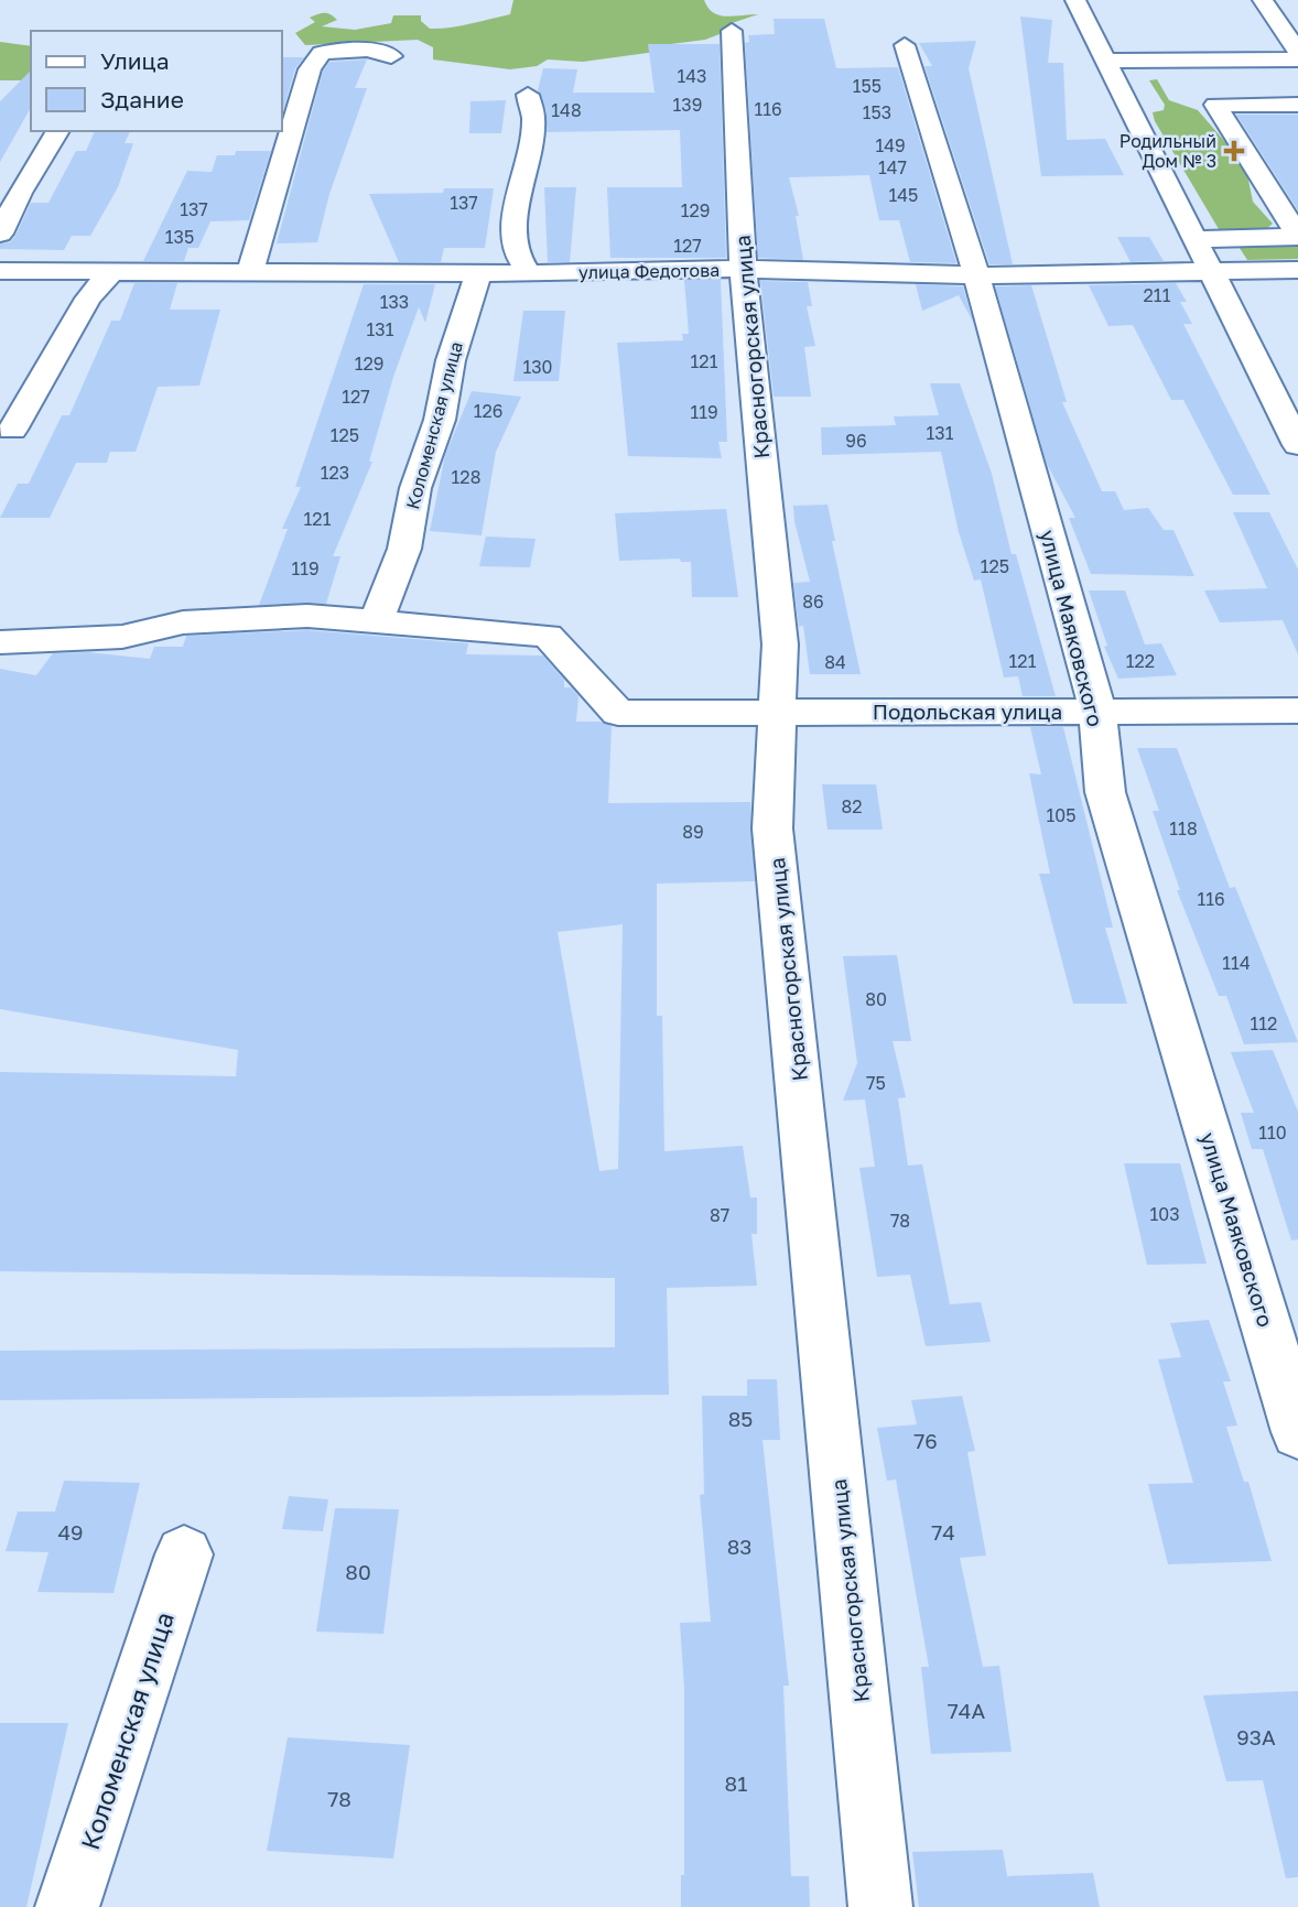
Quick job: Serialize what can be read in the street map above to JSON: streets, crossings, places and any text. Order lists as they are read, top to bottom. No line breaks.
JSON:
{"streets":{"street":["улица Федотова","Красногорская улица","Коломенская улица","улица Маяковского","Подольская улица"]},"crossings":[["улица Федотова","Красногорская улица"],["улица Федотова","Коломенская улица"],["улица Федотова","улица Маяковского"],["Красногорская улица","Подольская улица"],["Коломенская улица","Подольская улица"],["улица Маяковского","Подольская улица"]],"places":{"health":["Родильный Дом № 3"]},"house_numbers":["143","155","139","116","148","153","149","147","145","137","137","129","135","127","211","133","131","121","129","130","127","126","119","131","125","96","123","128","121","125","119","86","121","122","84","82","105","118","89","116","114","80","112","75","110","103","87","78","85","76","49","74","83","80","74А","93А","81","78"],"legend":["Улица","Здание"]}
